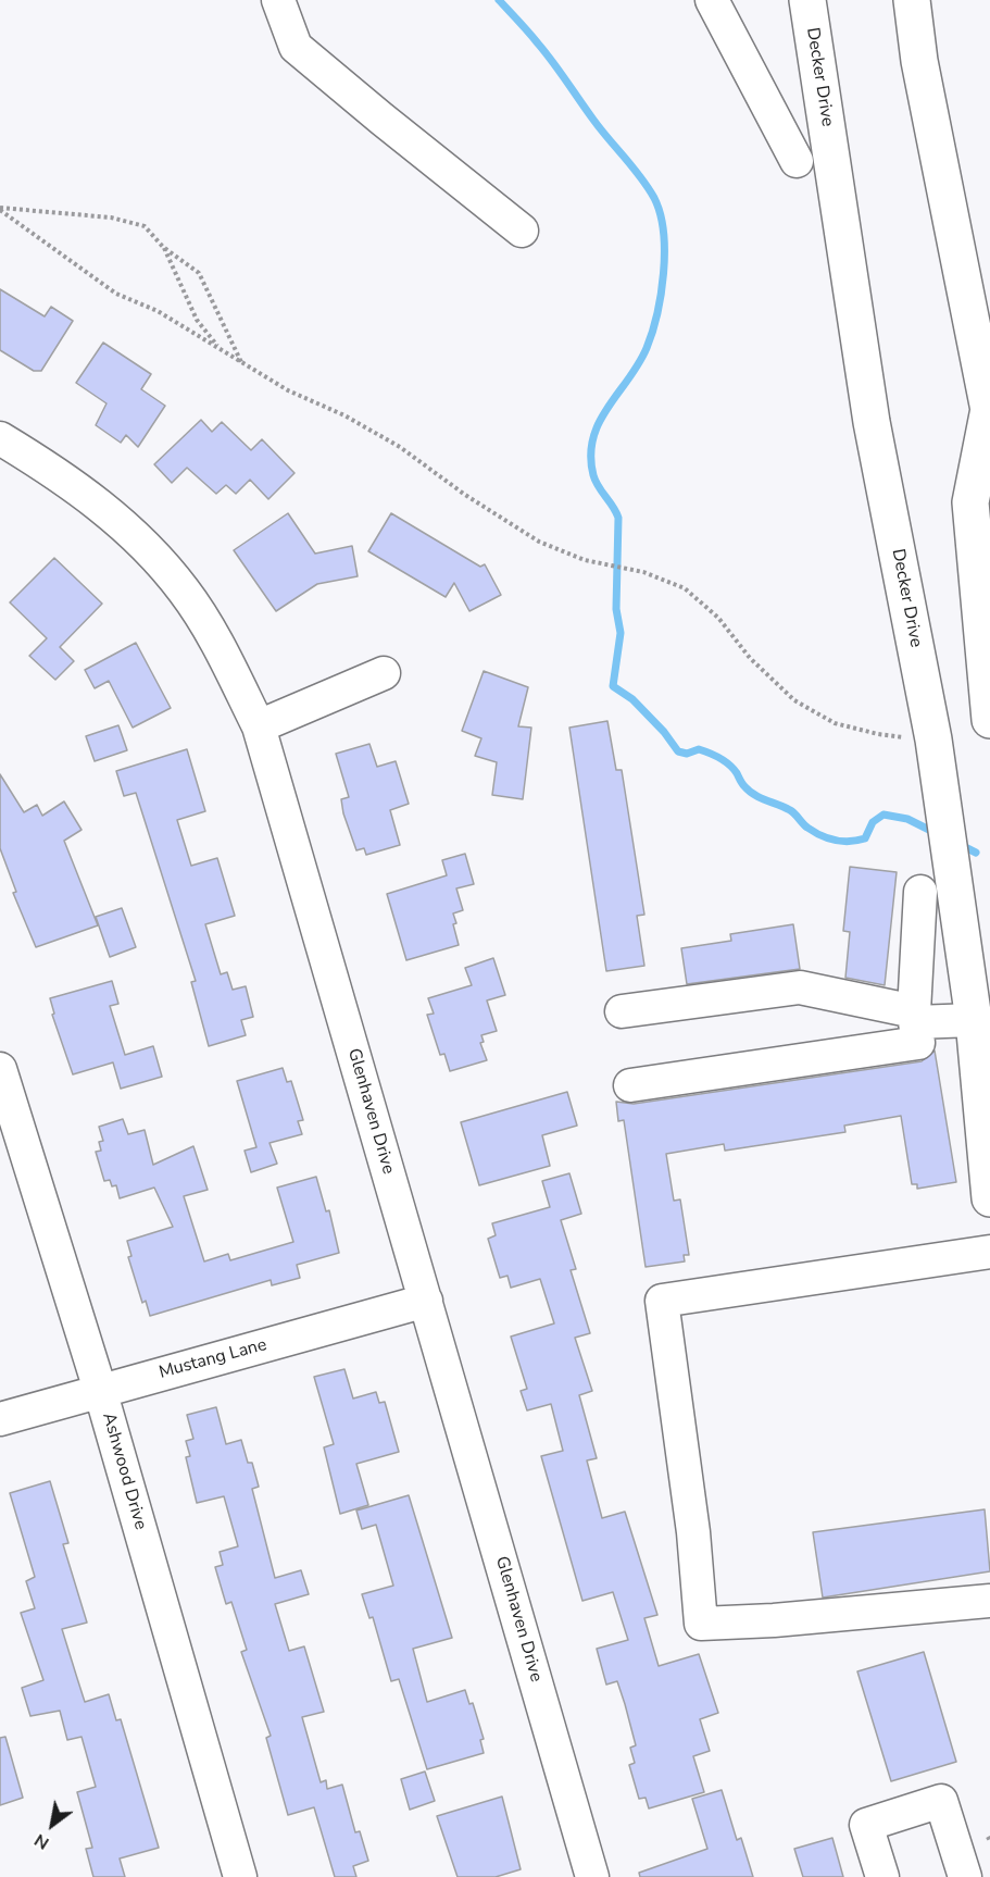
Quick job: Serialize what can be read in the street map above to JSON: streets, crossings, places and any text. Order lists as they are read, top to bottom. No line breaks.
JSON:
{"streets":{"main road":["Decker Drive"],"street":["Glenhaven Drive","Mustang Lane","Ashwood Drive"]},"crossings":[["Glenhaven Drive","Mustang Lane"],["Mustang Lane","Ashwood Drive"]],"north":"bottom left"}
